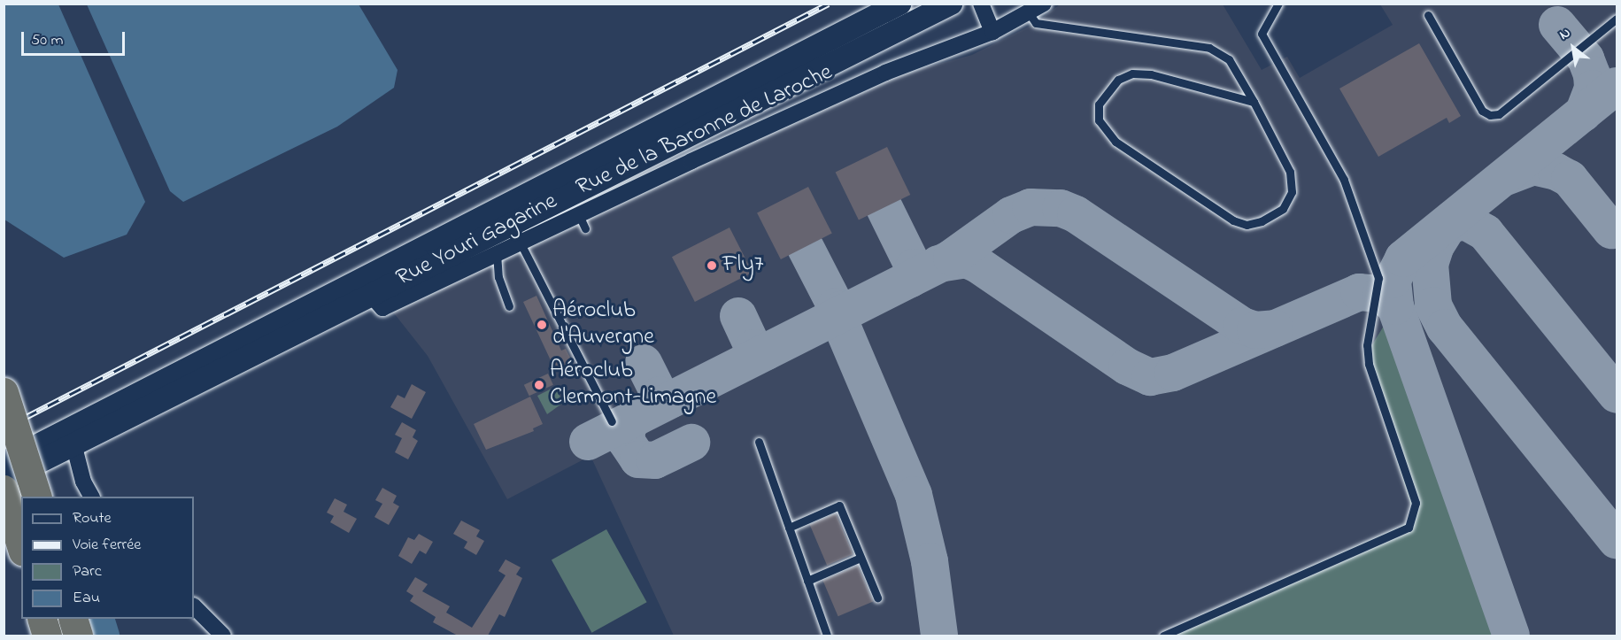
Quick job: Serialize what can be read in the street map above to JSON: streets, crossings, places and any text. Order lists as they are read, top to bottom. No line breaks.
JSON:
{"streets":{"main road":["Rue Youri Gagarine"],"street":["Rue de la Baronne de Laroche"]},"crossings":[["Rue de la Baronne de Laroche","Rue Youri Gagarine"]],"places":["Fly7","Aéroclub d'Auvergne","Aéroclub Clermont-Limagne"],"legend":["Route","Voie ferrée","Parc","Eau"],"scale_bar":"50 m","north":"top left"}
